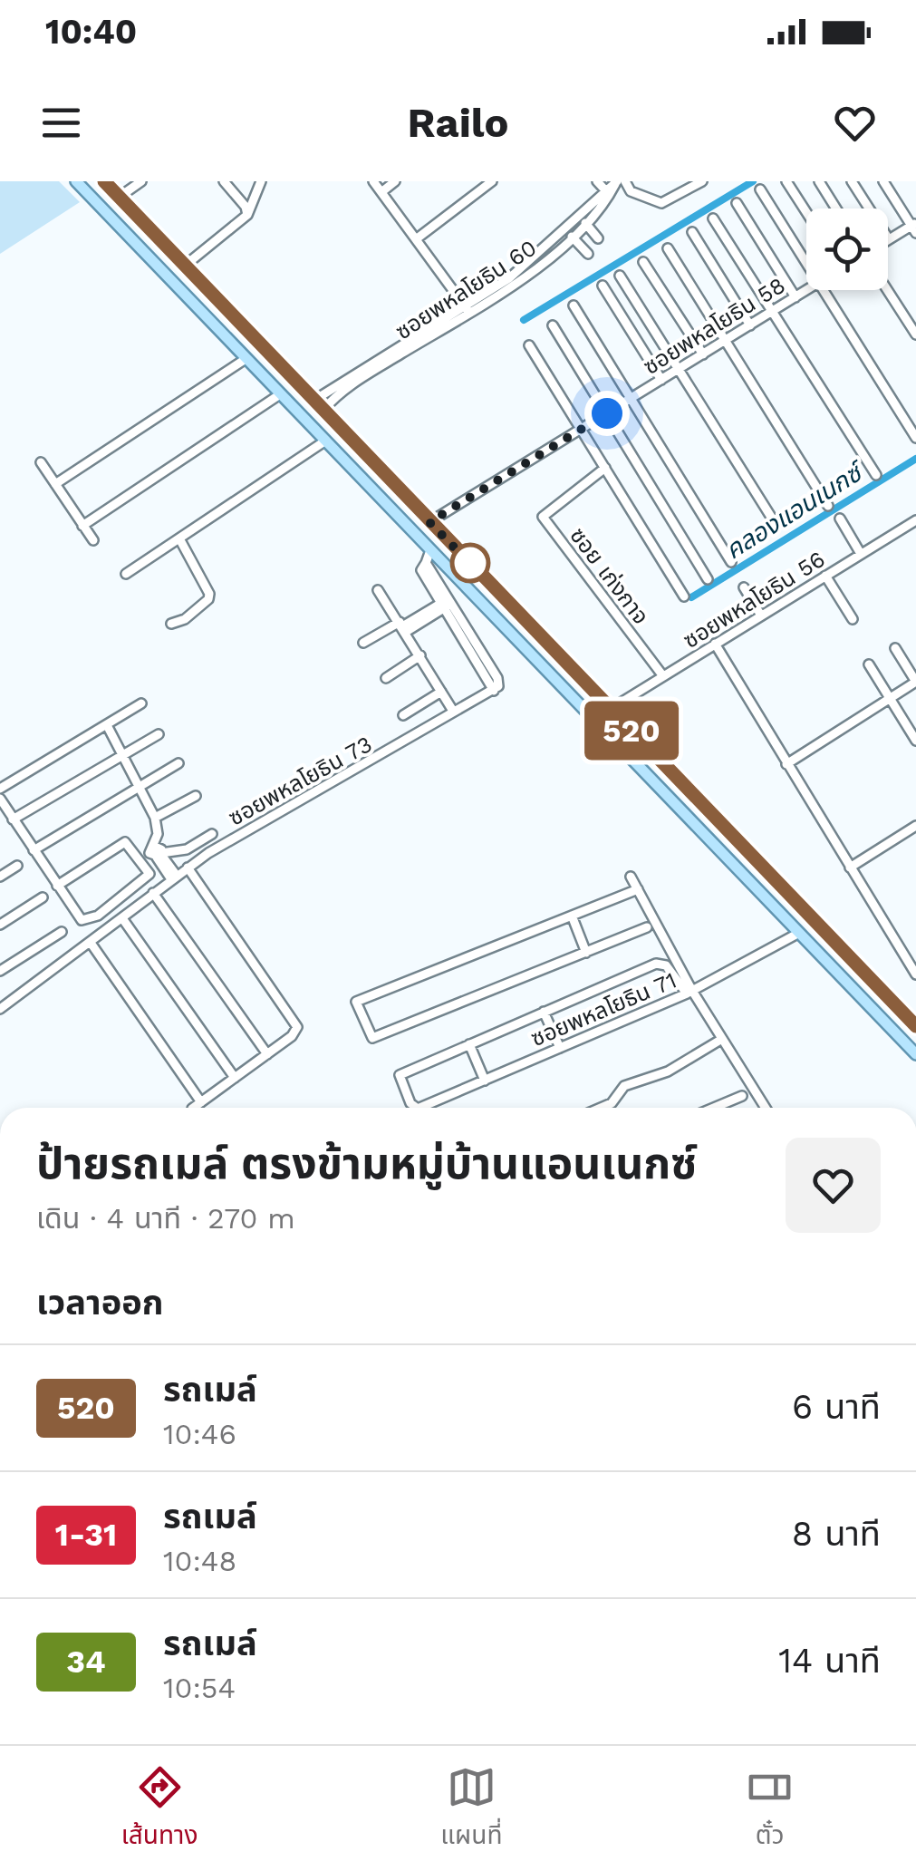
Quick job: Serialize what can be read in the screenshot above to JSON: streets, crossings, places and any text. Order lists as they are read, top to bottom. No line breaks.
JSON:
{"streets":{"street":["ซอยพหลโยธิน 60","ซอยพหลโยธิน 58","ซอย เก่งกาจ","ซอยพหลโยธิน 56","ซอยพหลโยธิน 73","ซอยพหลโยธิน 71"]},"crossings":[["ซอย เก่งกาจ","ซอยพหลโยธิน 56"]],"water":["คลองแอนเนกซ์"],"lines":["bus line 520"],"page":{"status":"10:40","header":"Railo","on_map":"520","heading":[["ป้ายรถเมล์ ตรงข้ามหมู่บ้านแอนเนกซ์","เดิน · 4 นาที · 270 m"],"เวลาออก"],"list":[{"mark":"520","name":"รถเมล์","note":"10:46","value":"6 นาที"},{"mark":"1-31","name":"รถเมล์","note":"10:48","value":"8 นาที"},{"mark":"34","name":"รถเมล์","note":"10:54","value":"14 นาที"}],"tabs":["เส้นทาง","แผนที่","ตั๋ว"]}}
